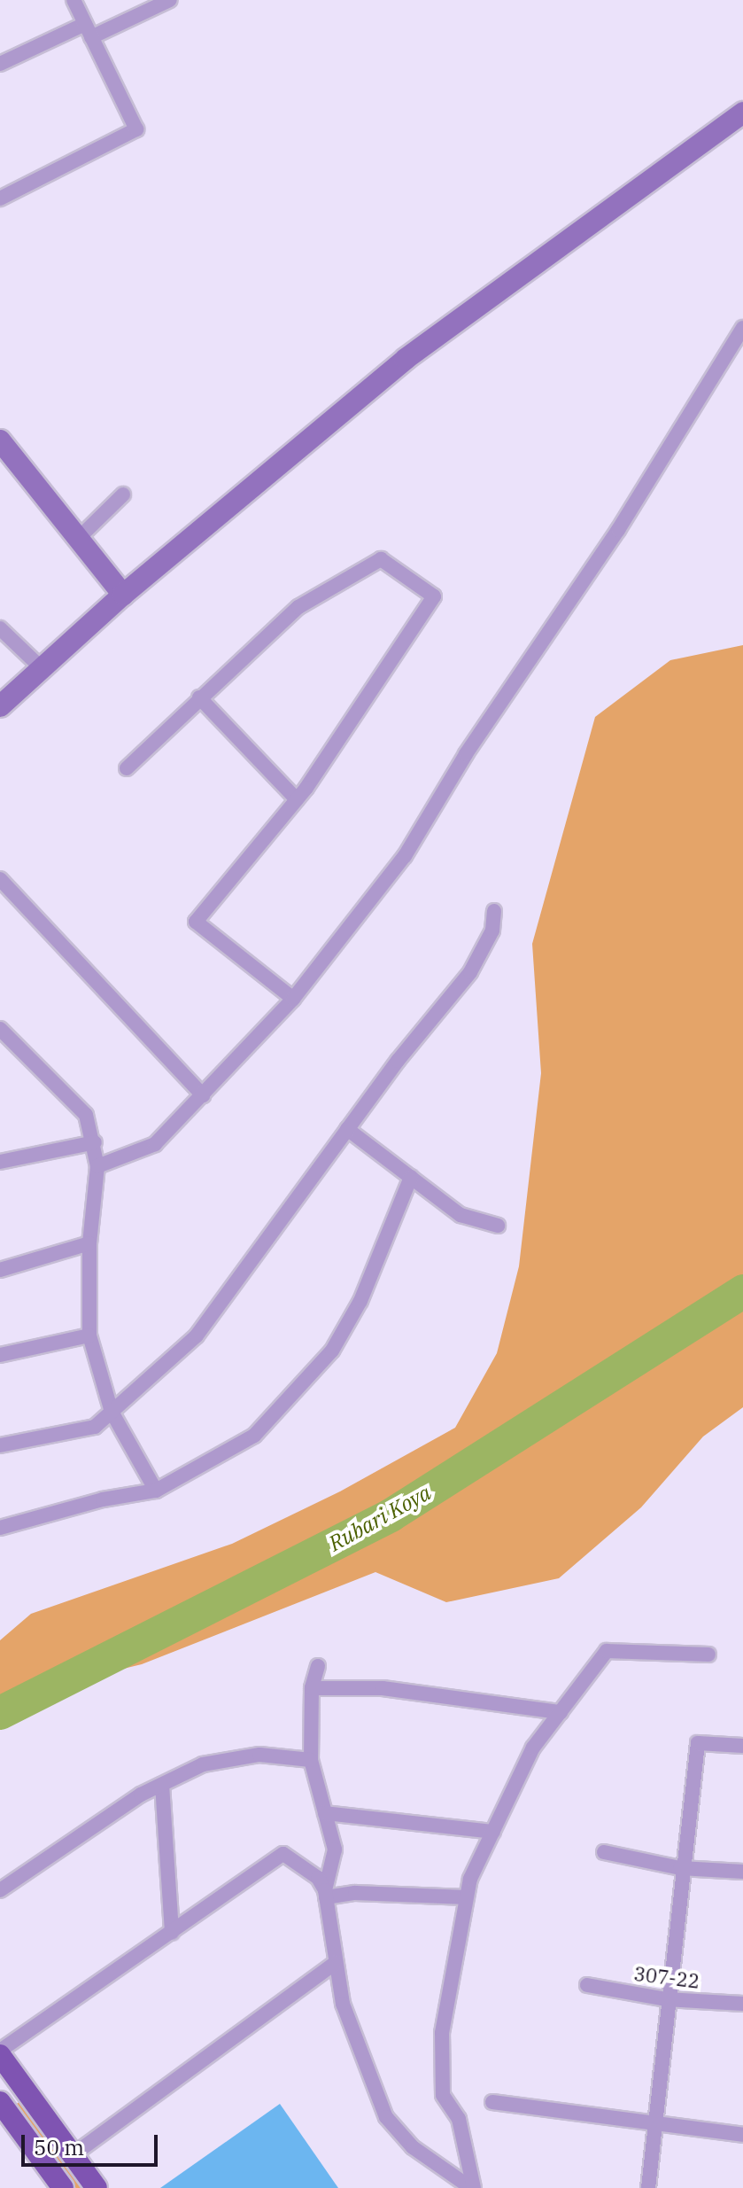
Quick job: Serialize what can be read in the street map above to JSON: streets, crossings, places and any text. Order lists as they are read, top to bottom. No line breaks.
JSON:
{"streets":{"street":["307-22"]},"water":["Rubari Koya"],"scale_bar":"50 m"}
